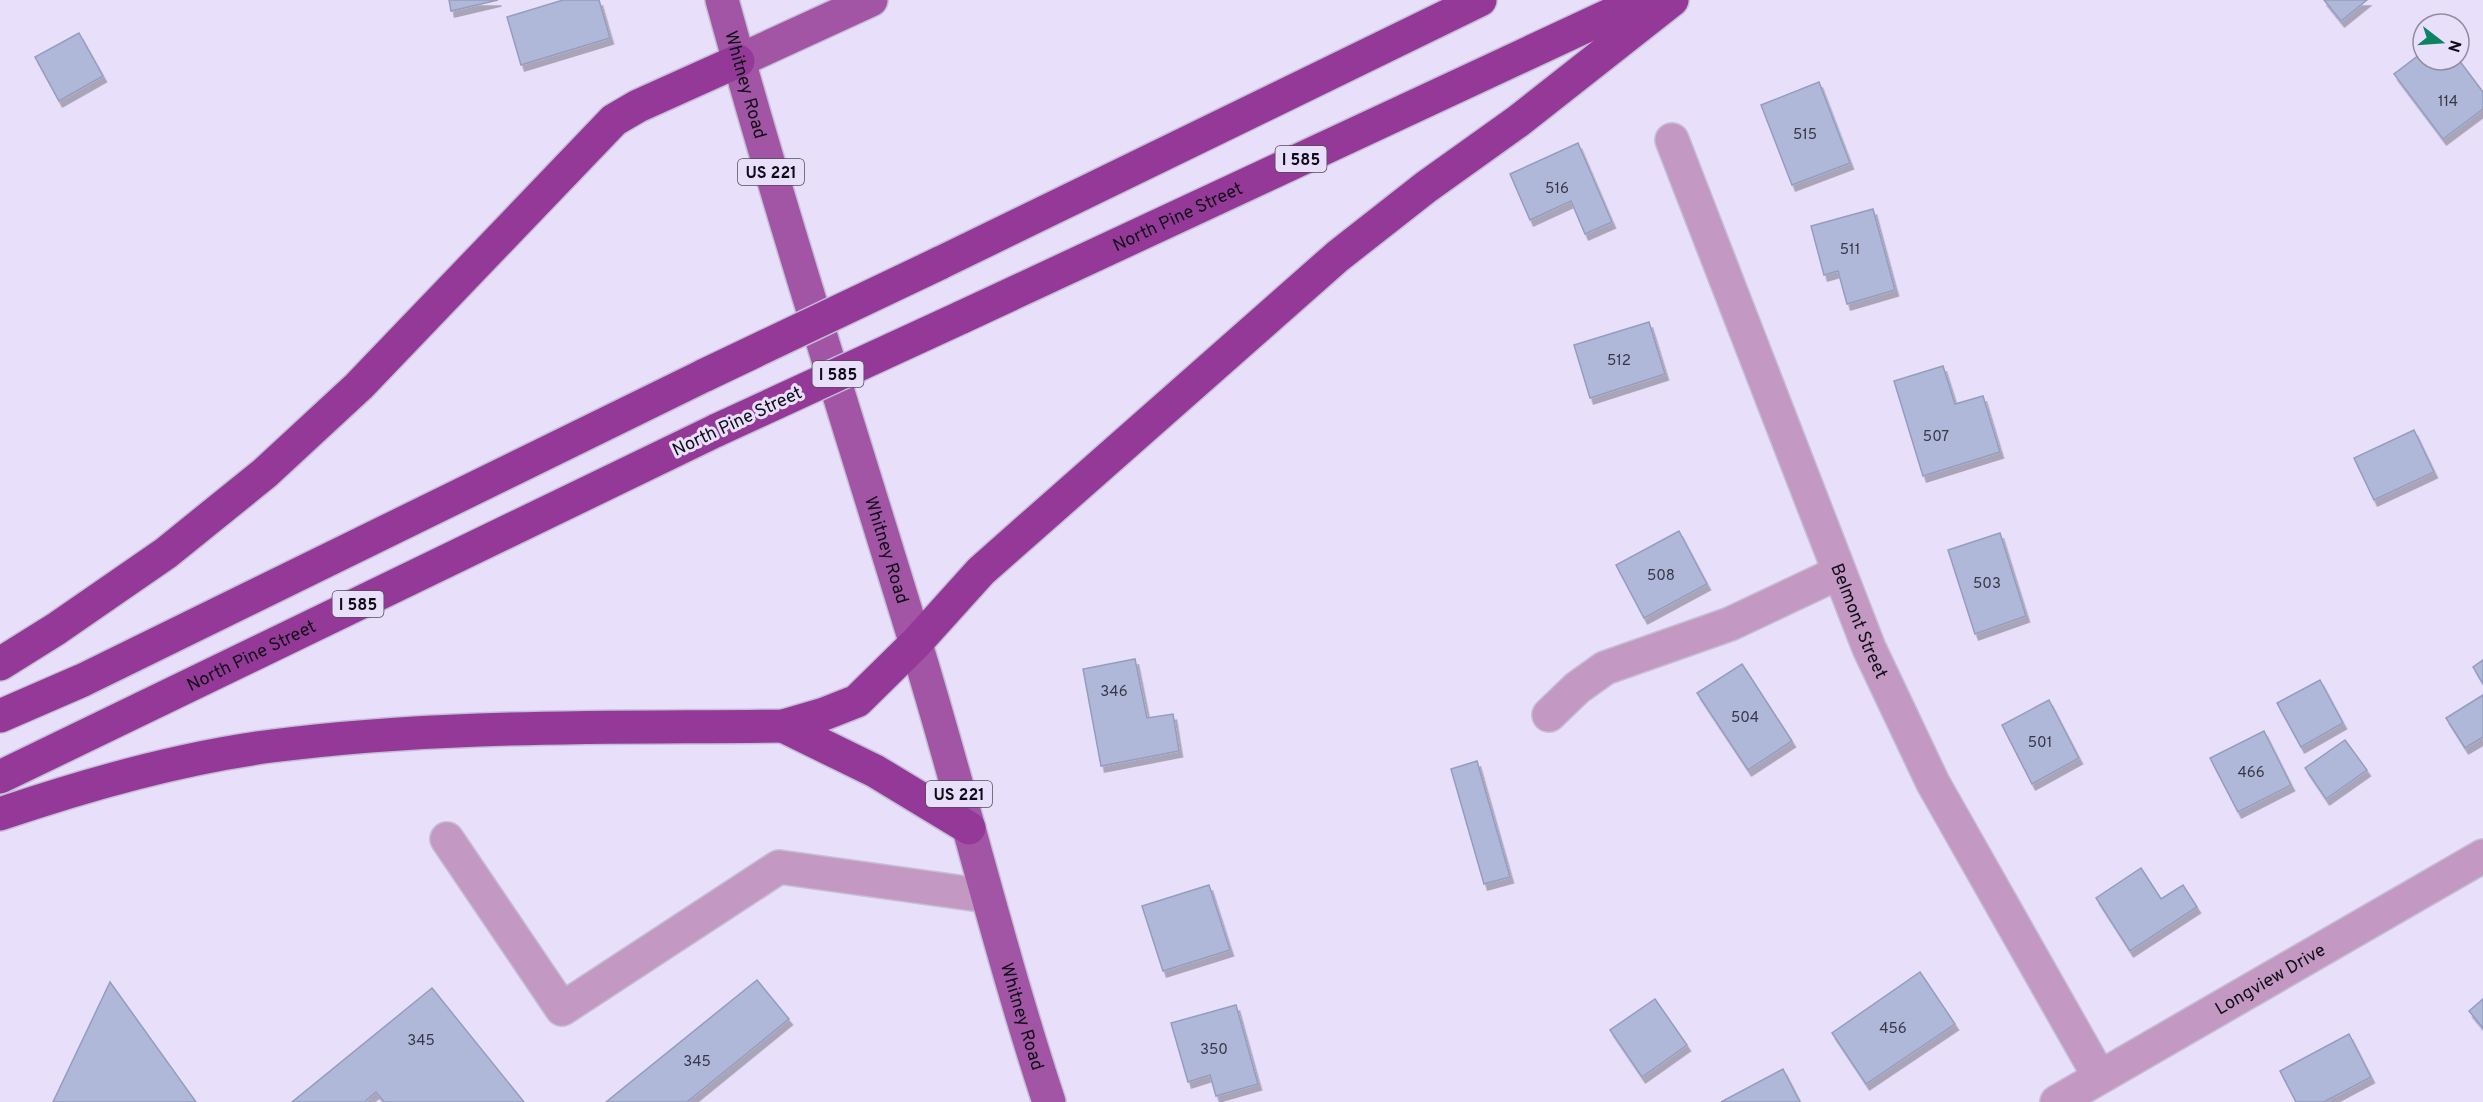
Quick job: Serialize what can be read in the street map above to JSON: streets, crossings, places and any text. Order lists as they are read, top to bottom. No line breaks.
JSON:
{"streets":{"highway":["I 585","North Pine Street"],"main road":["Whitney Road","US 221"],"street":["Belmont Street","Longview Drive"]},"crossings":[["Belmont Street","Longview Drive"]],"house_numbers":["114","515","516","511","512","507","508","503","346","504","501","466","456","345","350","345"],"north":"right"}
